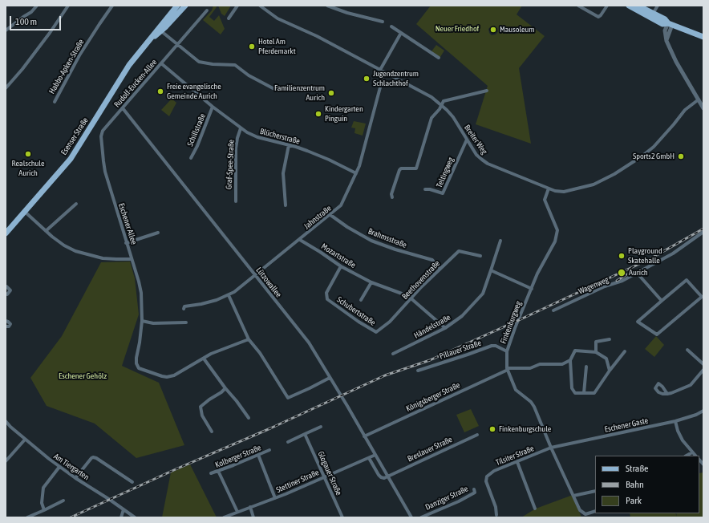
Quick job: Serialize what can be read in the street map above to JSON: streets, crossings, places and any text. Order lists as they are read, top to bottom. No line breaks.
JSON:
{"streets":{"main road":["Esenser Straße"],"street":["Habbo-Apken-Straße","Rudolf-Eucken-Allee","Schillstraße","Blücherstraße","Breiter Weg","Graf-Spee-Straße","Teltingweg","Jahnstraße","Eschener Allee","Brahmsstraße","Mozartstraße","Beethovenstraße","Lützowallee","Wagenweg","Schubertstraße","Finkenburgweg","Händelstraße","Pillauer Straße","Königsberger Straße","Eschener Gaste","Breslauer Straße","Tilsiter Straße","Kolberger Straße","Am Tiergarten","Glogauer Straße","Stettiner Straße","Danziger Straße"]},"crossings":[["Rudolf-Eucken-Allee","Blücherstraße"],["Rudolf-Eucken-Allee","Eschener Allee"],["Rudolf-Eucken-Allee","Lützowallee"],["Schillstraße","Blücherstraße"],["Blücherstraße","Graf-Spee-Straße"],["Blücherstraße","Jahnstraße"],["Breiter Weg","Teltingweg"],["Breiter Weg","Jahnstraße"],["Breiter Weg","Finkenburgweg"],["Jahnstraße","Brahmsstraße"],["Jahnstraße","Mozartstraße"],["Jahnstraße","Lützowallee"],["Brahmsstraße","Beethovenstraße"],["Mozartstraße","Beethovenstraße"],["Mozartstraße","Schubertstraße"],["Mozartstraße","Händelstraße"],["Beethovenstraße","Schubertstraße"],["Lützowallee","Königsberger Straße"],["Lützowallee","Breslauer Straße"],["Lützowallee","Stettiner Straße"],["Finkenburgweg","Pillauer Straße"],["Finkenburgweg","Königsberger Straße"],["Finkenburgweg","Eschener Gaste"],["Finkenburgweg","Tilsiter Straße"],["Eschener Gaste","Tilsiter Straße"],["Glogauer Straße","Stettiner Straße"]],"parks":["Neuer Friedhof","Eschener Gehölz"],"places":["Mausoleum","Hotel Am Pferdemarkt","Jugendzentrum Schlachthof","Freie evangelische Gemeinde Aurich","Familienzentrum Aurich","Kindergarten Pinguin","Realschule Aurich","Sports2 GmbH","Playground Skatehalle","Aurich","Finkenburgschule"],"legend":["Straße","Bahn","Park"],"scale_bar":"100 m"}
